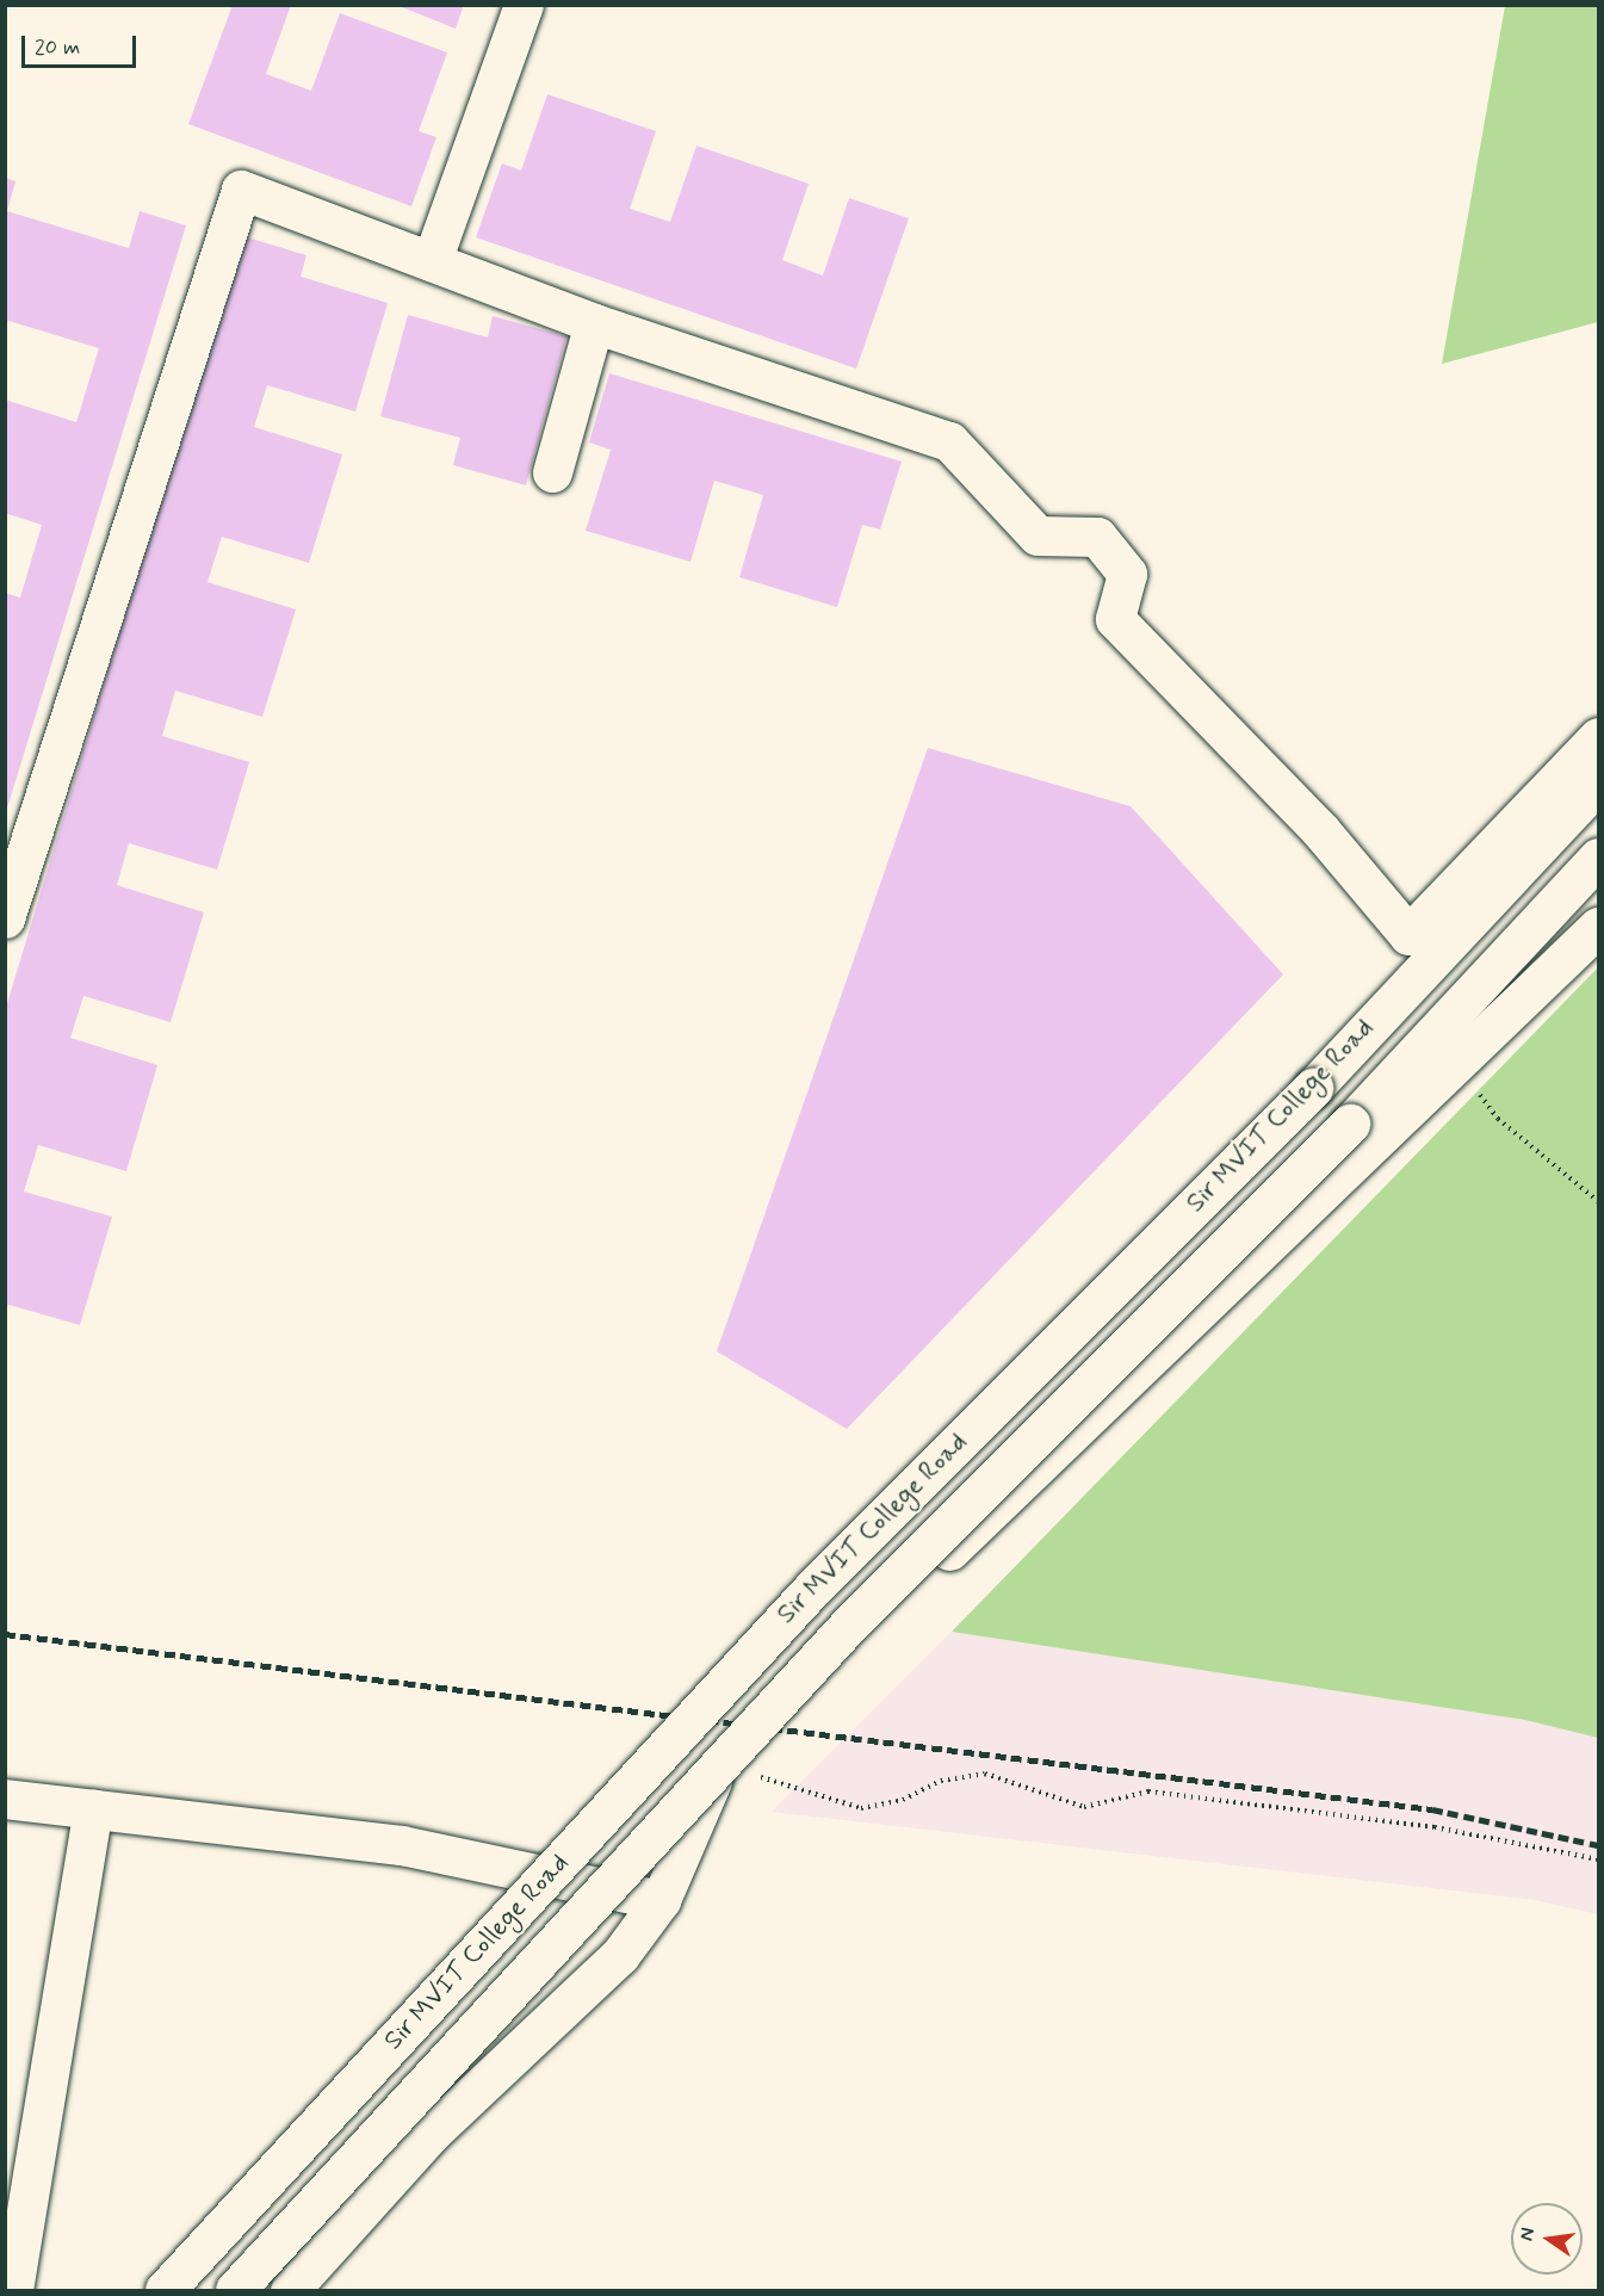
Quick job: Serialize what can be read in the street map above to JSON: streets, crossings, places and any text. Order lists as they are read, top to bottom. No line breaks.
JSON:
{"streets":{"main road":["Sir MVIT College Road"]},"scale_bar":"20 m","north":"left"}
